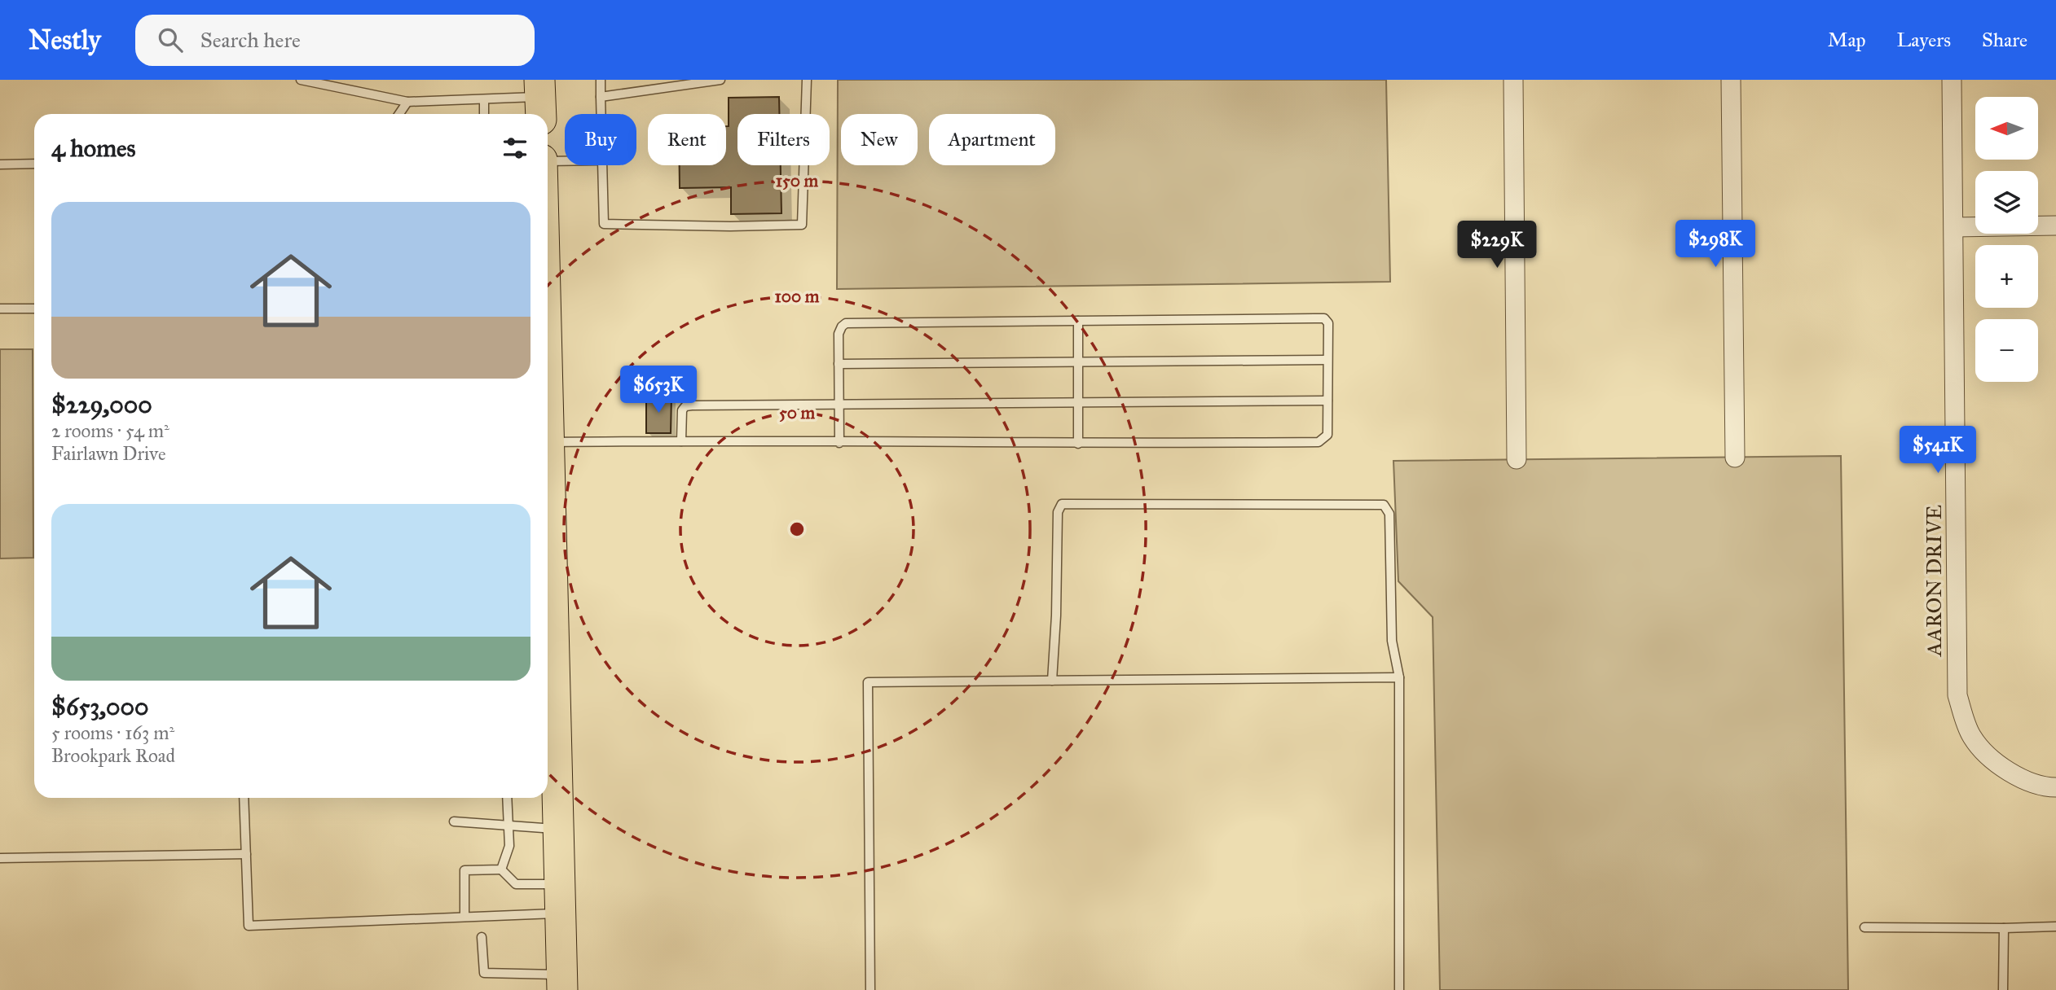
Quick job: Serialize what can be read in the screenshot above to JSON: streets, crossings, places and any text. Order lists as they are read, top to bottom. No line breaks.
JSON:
{"streets":{"street":["AARON DRIVE"]},"north":"left","page":{"header":"Nestly","search":"Search here","nav":["Map","Layers","Share"],"map_buttons":["+","−"],"chip":["Buy","Rent","Filters","New","Apartment"],"heading":"4 homes","list":[{"name":"$229,000","note":"2 rooms · 54 m² · Fairlawn Drive"},{"name":"$653,000","note":"5 rooms · 163 m² · Brookpark Road"}],"price":["$298K","$229K","$653K","$541K"]},"rings":["150 m","100 m","50 m"]}
